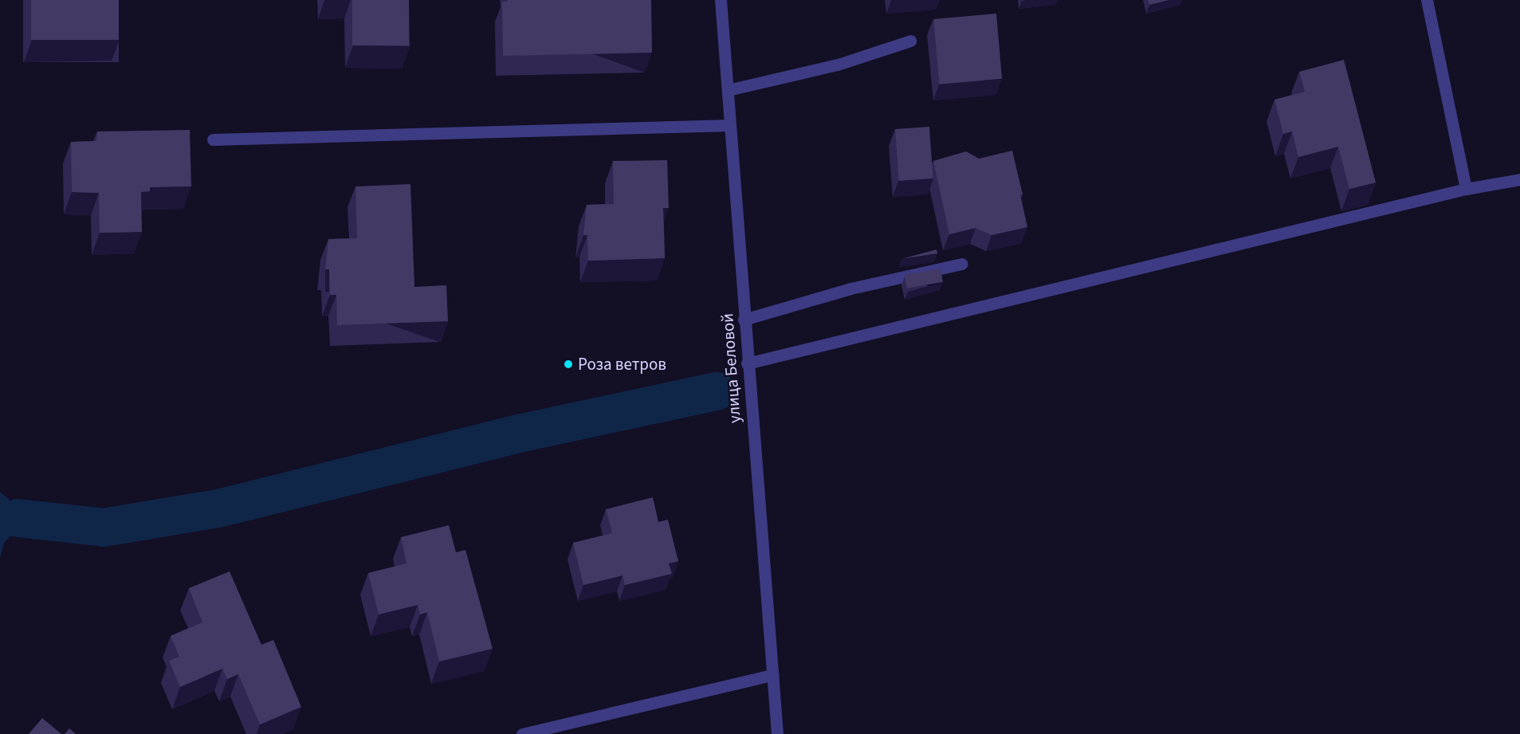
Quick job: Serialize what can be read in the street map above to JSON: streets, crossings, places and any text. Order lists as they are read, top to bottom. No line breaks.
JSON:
{"streets":{"street":["улица Беловой"]},"places":["Роза ветров"]}
